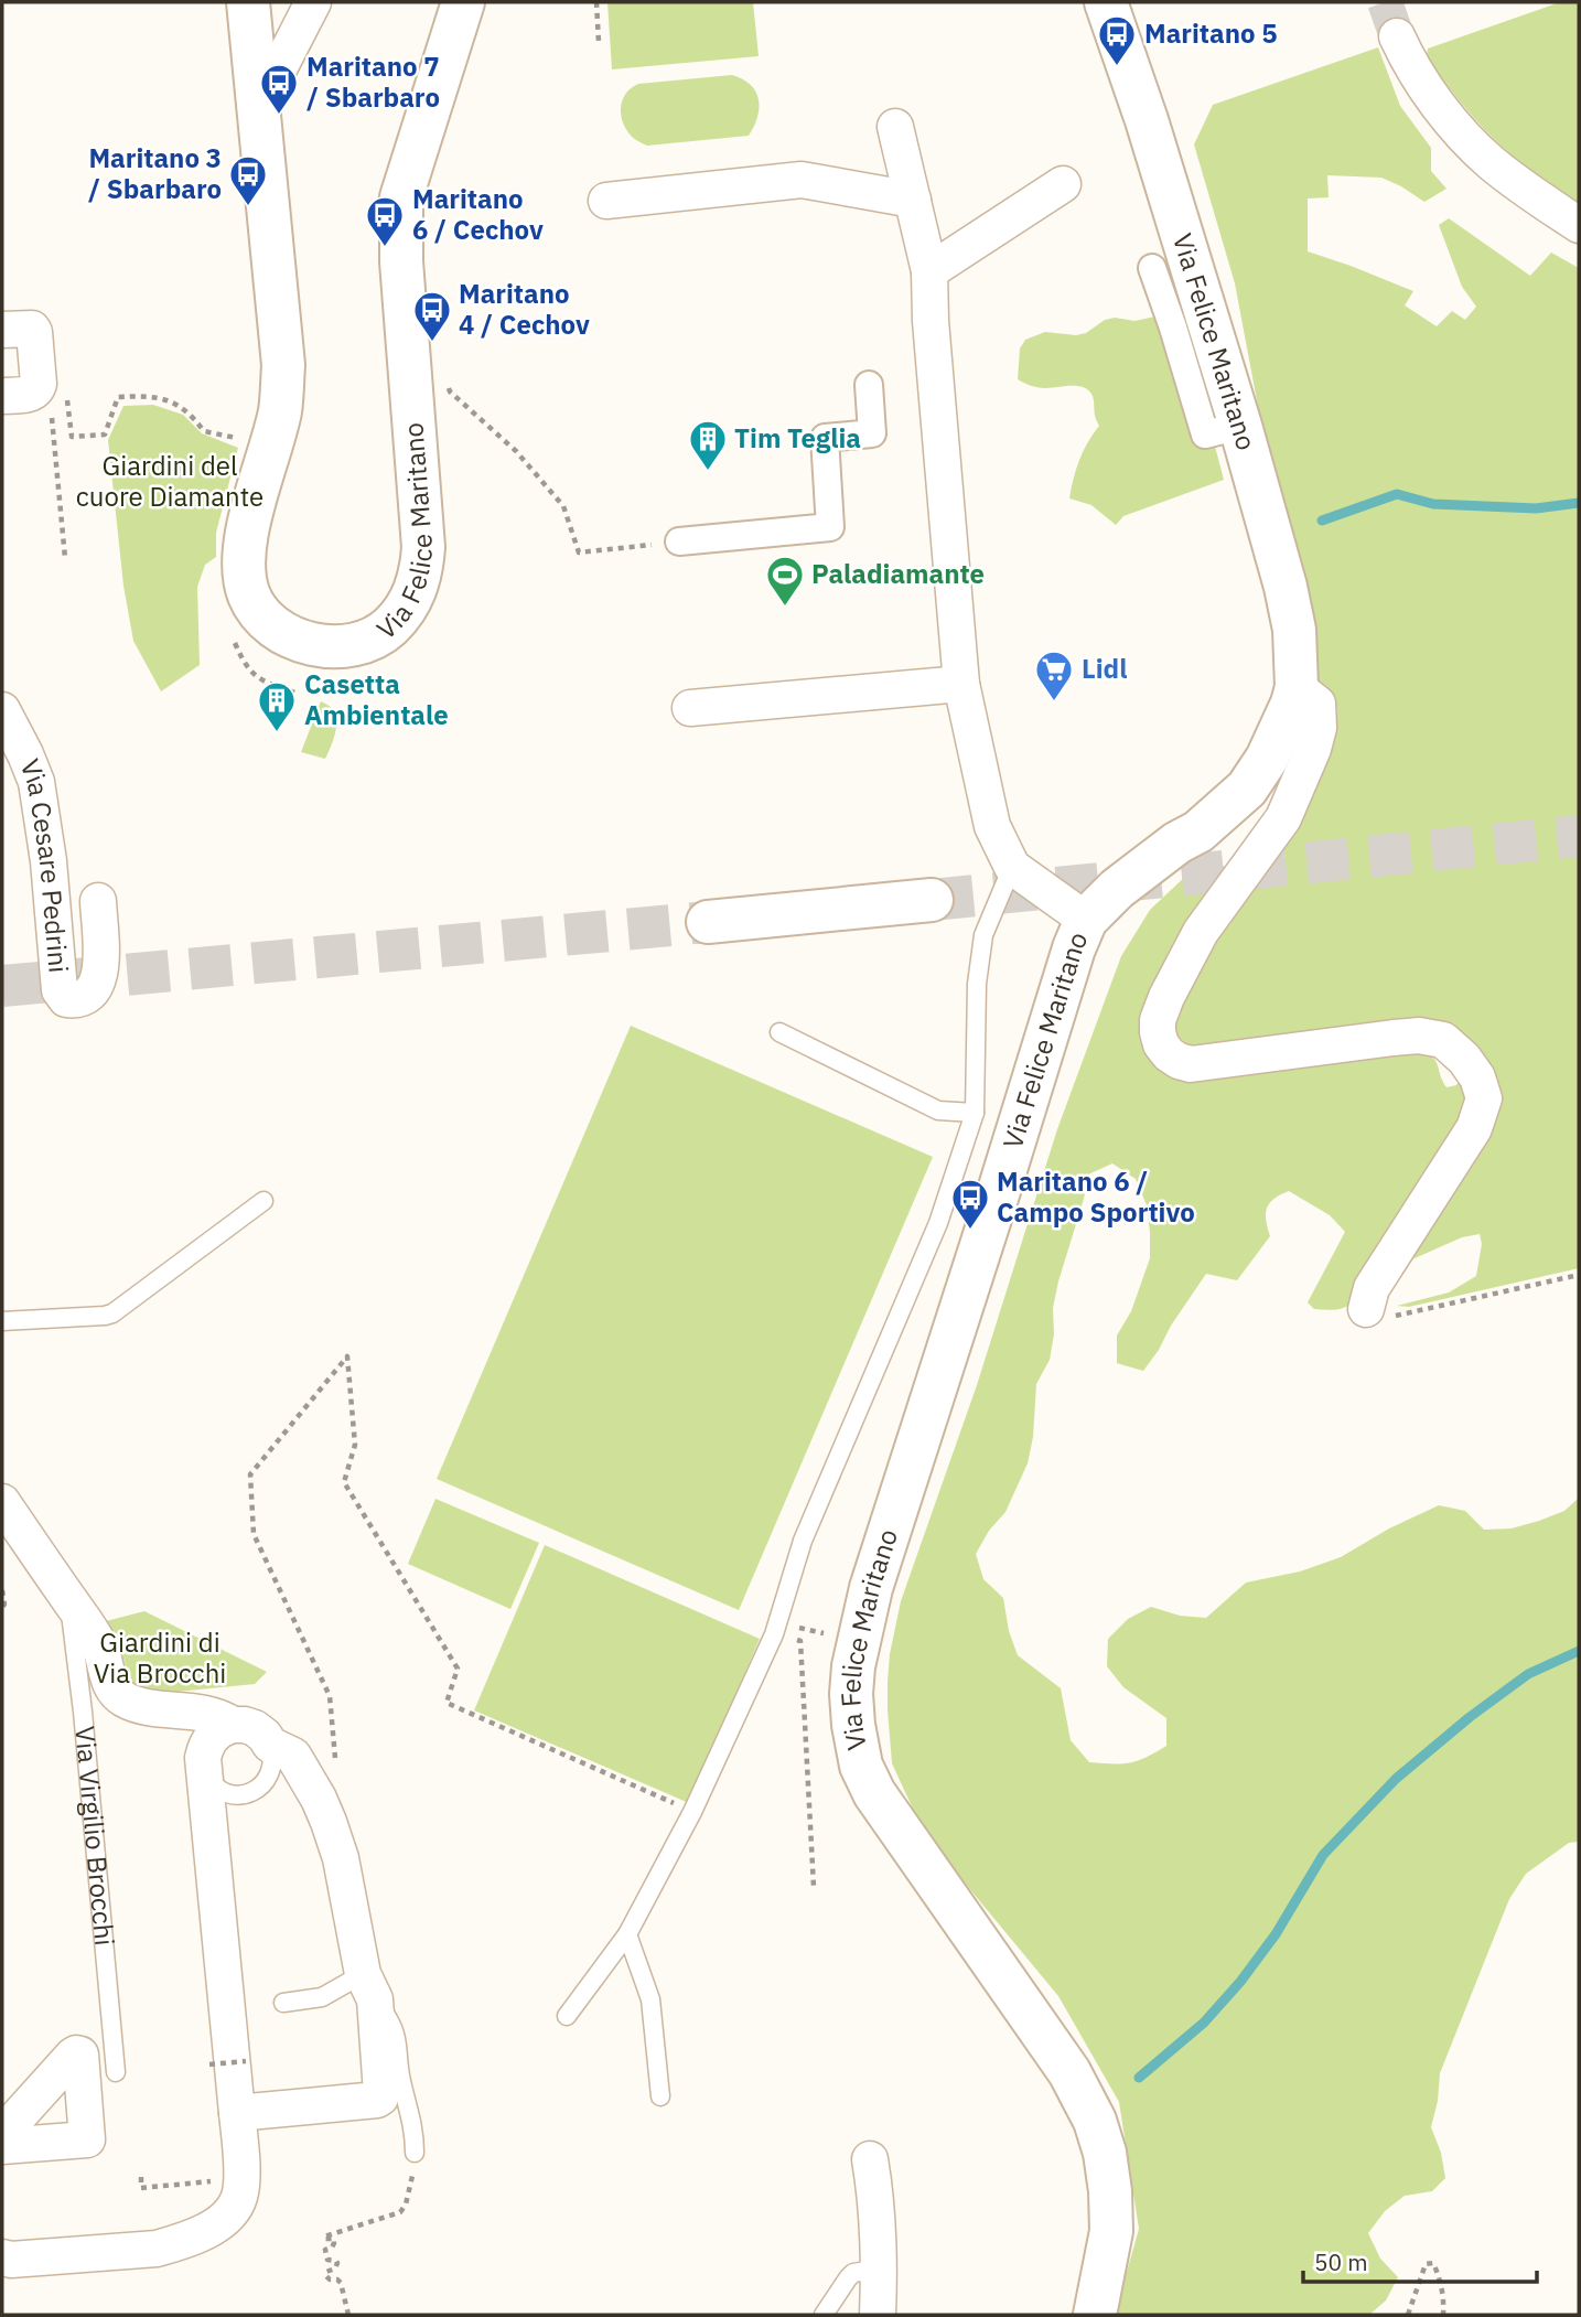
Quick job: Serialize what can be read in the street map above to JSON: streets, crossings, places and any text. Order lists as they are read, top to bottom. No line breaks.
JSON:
{"streets":{"main road":["Via Felice Maritano"],"street":["Via Cesare Pedrini","Via Virgilio Brocchi"]},"parks":["Giardini del cuore Diamante","Giardini di Via Brocchi"],"places":{"bus stop":["Maritano 5","Maritano 7 / Sbarbaro","Maritano 3 / Sbarbaro","Maritano 6 / Cechov","Maritano 4 / Cechov","Maritano 6 / Campo Sportivo"],"building":["Tim Teglia","Casetta Ambientale"],"sports":["Paladiamante"],"supermarket":["Lidl"]},"scale_bar":"50 m"}
